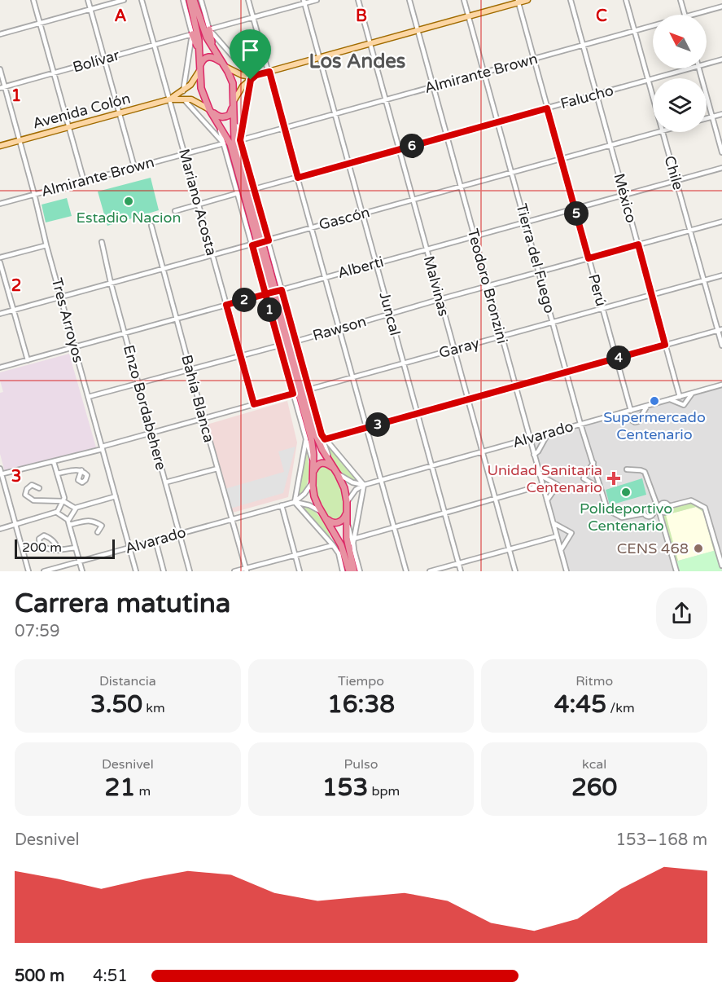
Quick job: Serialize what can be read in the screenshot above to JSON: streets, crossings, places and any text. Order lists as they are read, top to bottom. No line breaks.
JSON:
{"streets":{"highway":["Avenida Colón"],"street":["Bolívar","Almirante Brown","Falucho","Chile","México","Mariano Acosta","Gascón","Tierra del Fuego","Alberti","Malvinas","Teodoro Bronzini","Perú","Juncal","Tres Arroyos","Rawson","Garay","Bahía Blanca","Enzo Bordabehere","Alvarado"]},"crossings":[["Bolívar","Mariano Acosta"],["Bolívar","Tres Arroyos"],["Almirante Brown","Chile"],["Almirante Brown","México"],["Almirante Brown","Mariano Acosta"],["Almirante Brown","Tierra del Fuego"],["Almirante Brown","Malvinas"],["Almirante Brown","Teodoro Bronzini"],["Almirante Brown","Perú"],["Almirante Brown","Juncal"],["Almirante Brown","Tres Arroyos"],["Falucho","Chile"],["Falucho","México"],["Falucho","Tierra del Fuego"],["Falucho","Malvinas"],["Falucho","Teodoro Bronzini"],["Falucho","Perú"],["Falucho","Juncal"],["Avenida Colón","Mariano Acosta"],["Avenida Colón","Tres Arroyos"],["Chile","Alberti"],["Chile","Rawson"],["Chile","Garay"],["México","Gascón"],["México","Alberti"],["México","Rawson"],["México","Garay"],["México","Alvarado"],["Mariano Acosta","Gascón"],["Mariano Acosta","Alberti"],["Gascón","Tierra del Fuego"],["Gascón","Malvinas"],["Gascón","Teodoro Bronzini"],["Gascón","Perú"],["Gascón","Juncal"],["Gascón","Tres Arroyos"],["Gascón","Bahía Blanca"],["Gascón","Enzo Bordabehere"],["Tierra del Fuego","Alberti"],["Tierra del Fuego","Rawson"],["Tierra del Fuego","Garay"],["Tierra del Fuego","Alvarado"],["Alberti","Malvinas"],["Alberti","Teodoro Bronzini"],["Alberti","Perú"],["Alberti","Juncal"],["Alberti","Tres Arroyos"],["Alberti","Bahía Blanca"],["Alberti","Enzo Bordabehere"],["Malvinas","Rawson"],["Malvinas","Garay"],["Malvinas","Alvarado"],["Teodoro Bronzini","Rawson"],["Teodoro Bronzini","Garay"],["Teodoro Bronzini","Alvarado"],["Perú","Rawson"],["Perú","Garay"],["Perú","Alvarado"],["Juncal","Rawson"],["Juncal","Garay"],["Juncal","Alvarado"],["Tres Arroyos","Alvarado"],["Bahía Blanca","Alvarado"],["Enzo Bordabehere","Alvarado"]],"districts":["Los Andes"],"places":{"other":["Estadio Nacion","Supermercado Centenario","Polideportivo Centenario","CENS 468"],"health":["Unidad Sanitaria Centenario"]},"scale_bar":"200 m","north":"top left","page":{"pins":["6","5","2","1","4","3"],"scale":"200 m","heading":["Carrera matutina","07:59"],"stats":[["Distancia","3.50 km"],["Tiempo","16:38"],["Ritmo","4:45 /km"],["Desnivel","21 m"],["Pulso","153 bpm"],["kcal","260"]],"chart":["Desnivel","153–168 m"],"list":[{"name":"500 m","note":"4:51"}]},"grid":{"columns":["A","B","C"],"rows":["1","2","3"]}}
